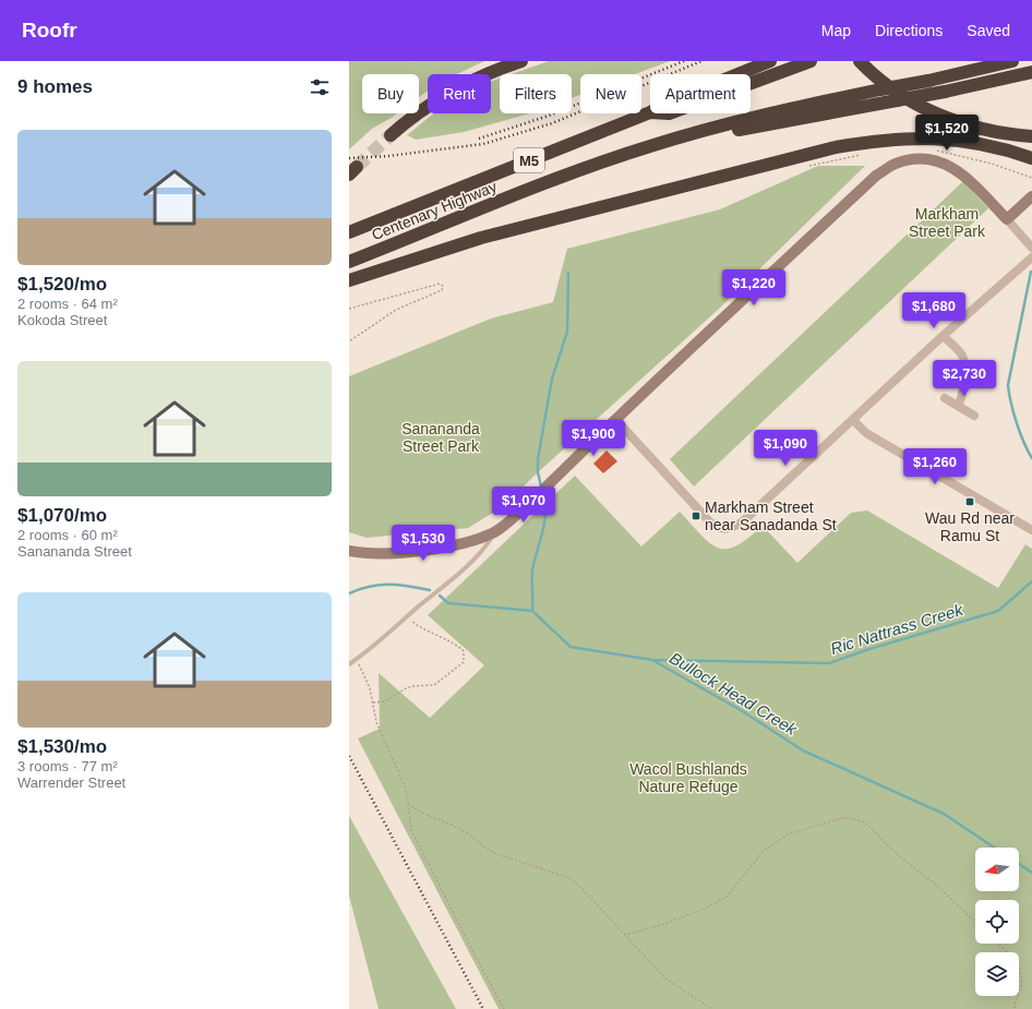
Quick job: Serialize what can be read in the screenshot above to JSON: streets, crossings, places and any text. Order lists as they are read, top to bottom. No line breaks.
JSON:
{"streets":{"highway":["M5","Centenary Highway"]},"water":["Ric Nattrass Creek","Bullock Head Creek"],"parks":["Markham Street Park","Sanananda Street Park","Wacol Bushlands Nature Refuge"],"places":{"transit":["Wau Rd near Ramu St","Markham Street near Sanadanda St"]},"north":"left","page":{"header":"Roofr","nav":["Map","Directions","Saved"],"heading":"9 homes","chip":["Buy","Rent","Filters","New","Apartment"],"list":[{"name":"$1,520/mo","note":"2 rooms · 64 m² · Kokoda Street"},{"name":"$1,070/mo","note":"2 rooms · 60 m² · Sanananda Street"},{"name":"$1,530/mo","note":"3 rooms · 77 m² · Warrender Street"}],"price":["$1,520","$1,220","$1,680","$2,730","$1,900","$1,090","$1,260","$1,070","$1,530"]}}
